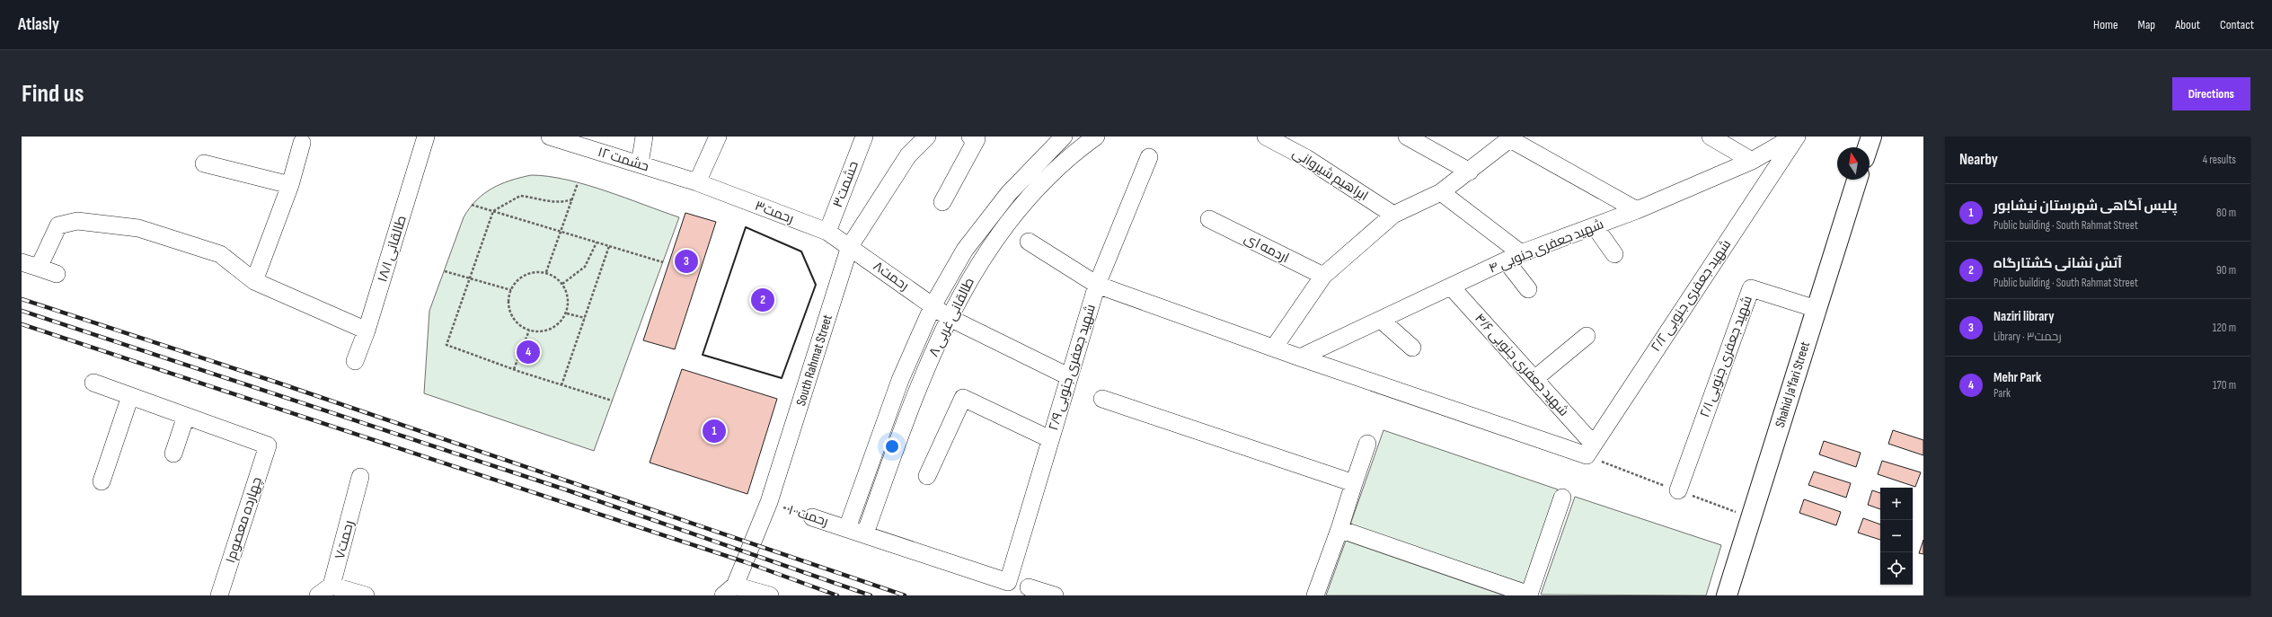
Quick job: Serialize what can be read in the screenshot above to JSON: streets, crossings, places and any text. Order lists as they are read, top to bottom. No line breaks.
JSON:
{"streets":{"main road":["Shahid Ja'fari Street"],"street":["حشمت ۱۲","ابراهیم شیروانی","حشمت۳","رحمت۳","شهید جعفری جنوبی ۴","اردمه ای","طالقانی ۱۸/۱","رحمت۸","شهید جعفری جنوبی ۲/۲","طالقانی غربی ۸","شهید جعفری جنوبی ۲/۱","South Rahmat Street","شهید جعفری جنوبی ۴/۶","شهید جعفری جنوبی ۲/۹","رحمت ۱۰","چهارده معصوم۱","رحمت۷"]},"crossings":[["حشمت ۱۲","رحمت۳"],["حشمت۳","رحمت۳"],["رحمت۳","رحمت۸"],["رحمت۳","South Rahmat Street"],["شهید جعفری جنوبی ۴","شهید جعفری جنوبی ۲/۲"],["شهید جعفری جنوبی ۴","شهید جعفری جنوبی ۴/۶"],["رحمت۸","طالقانی غربی ۸"],["رحمت۸","South Rahmat Street"],["رحمت۸","شهید جعفری جنوبی ۲/۹"],["شهید جعفری جنوبی ۲/۲","شهید جعفری جنوبی ۴/۶"],["طالقانی غربی ۸","رحمت ۱۰"],["شهید جعفری جنوبی ۲/۱","Shahid Ja'fari Street"],["South Rahmat Street","رحمت ۱۰"],["شهید جعفری جنوبی ۲/۹","رحمت ۱۰"]],"north":"top","page":{"header":"Atlasly","nav":["Home","Map","About","Contact"],"buttons":"Directions","title":"Find us","heading":["Nearby","4 results"],"list":[{"mark":"1","name":"پلیس آگاهی شهرستان نیشابور","note":"Public building · South Rahmat Street","value":"80 m"},{"mark":"2","name":"آتش نشانی کشتارگاه","note":"Public building · South Rahmat Street","value":"90 m"},{"mark":"3","name":"Naziri library","note":"Library · رحمت۳","value":"120 m"},{"mark":"4","name":"Mehr Park","note":"Park","value":"170 m"}],"pins":["3","2","4","1"],"map_buttons":["+","−"]}}
